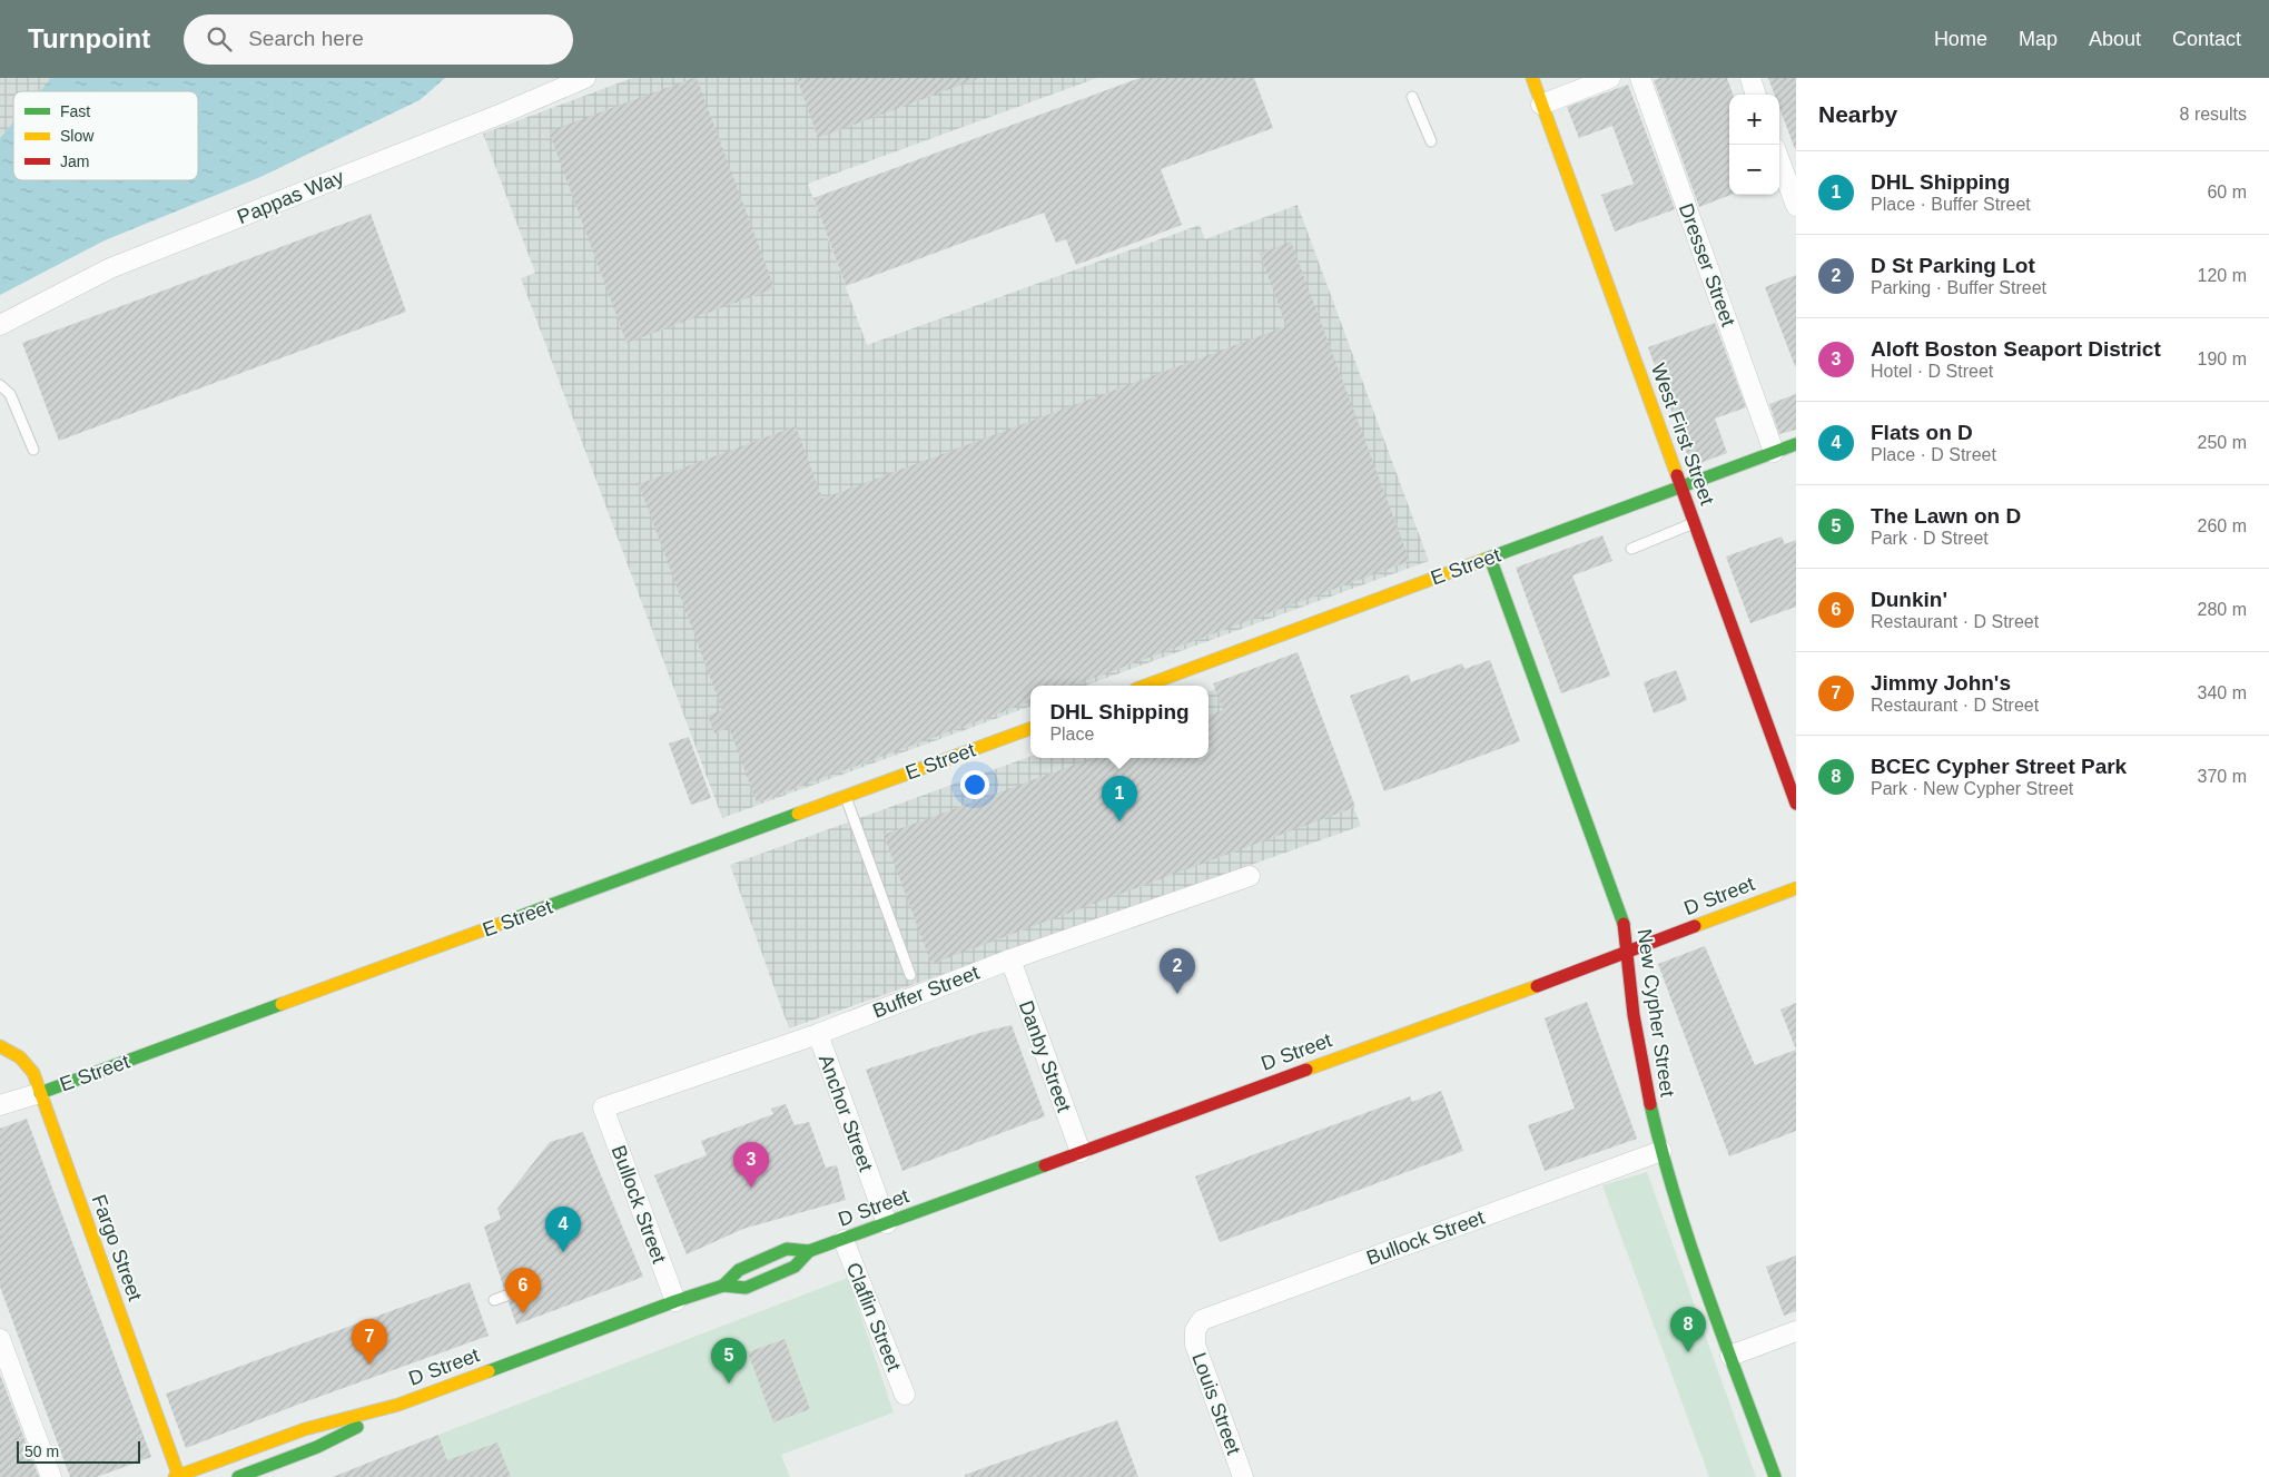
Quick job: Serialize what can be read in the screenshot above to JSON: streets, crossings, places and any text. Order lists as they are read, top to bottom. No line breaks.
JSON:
{"streets":{"street":["Pappas Way","Dresser Street","West First Street","E Street","D Street","Buffer Street","New Cypher Street","Danby Street","Anchor Street","Bullock Street","Fargo Street","Claflin Street","Louis Street"]},"crossings":[["Dresser Street","E Street"],["West First Street","E Street"],["E Street","New Cypher Street"],["E Street","Fargo Street"],["D Street","New Cypher Street"],["D Street","Danby Street"],["D Street","Anchor Street"],["D Street","Bullock Street"],["D Street","Fargo Street"],["D Street","Claflin Street"],["Buffer Street","Danby Street"],["Buffer Street","Anchor Street"],["Buffer Street","Bullock Street"],["New Cypher Street","Bullock Street"],["Bullock Street","Louis Street"]],"legend":["Fast","Slow","Jam"],"scale_bar":"50 m","page":{"header":"Turnpoint","search":"Search here","nav":["Home","Map","About","Contact"],"heading":["Nearby","8 results"],"map_buttons":["+","−"],"list":[{"mark":"1","name":"DHL Shipping","note":"Place · Buffer Street","value":"60 m"},{"mark":"2","name":"D St Parking Lot","note":"Parking · Buffer Street","value":"120 m"},{"mark":"3","name":"Aloft Boston Seaport District","note":"Hotel · D Street","value":"190 m"},{"mark":"4","name":"Flats on D","note":"Place · D Street","value":"250 m"},{"mark":"5","name":"The Lawn on D","note":"Park · D Street","value":"260 m"},{"mark":"6","name":"Dunkin'","note":"Restaurant · D Street","value":"280 m"},{"mark":"7","name":"Jimmy John's","note":"Restaurant · D Street","value":"340 m"},{"mark":"8","name":"BCEC Cypher Street Park","note":"Park · New Cypher Street","value":"370 m"}],"popup":["DHL Shipping","Place"],"pins":["1","2","3","4","6","8","7","5"],"scale":"50 m"}}
